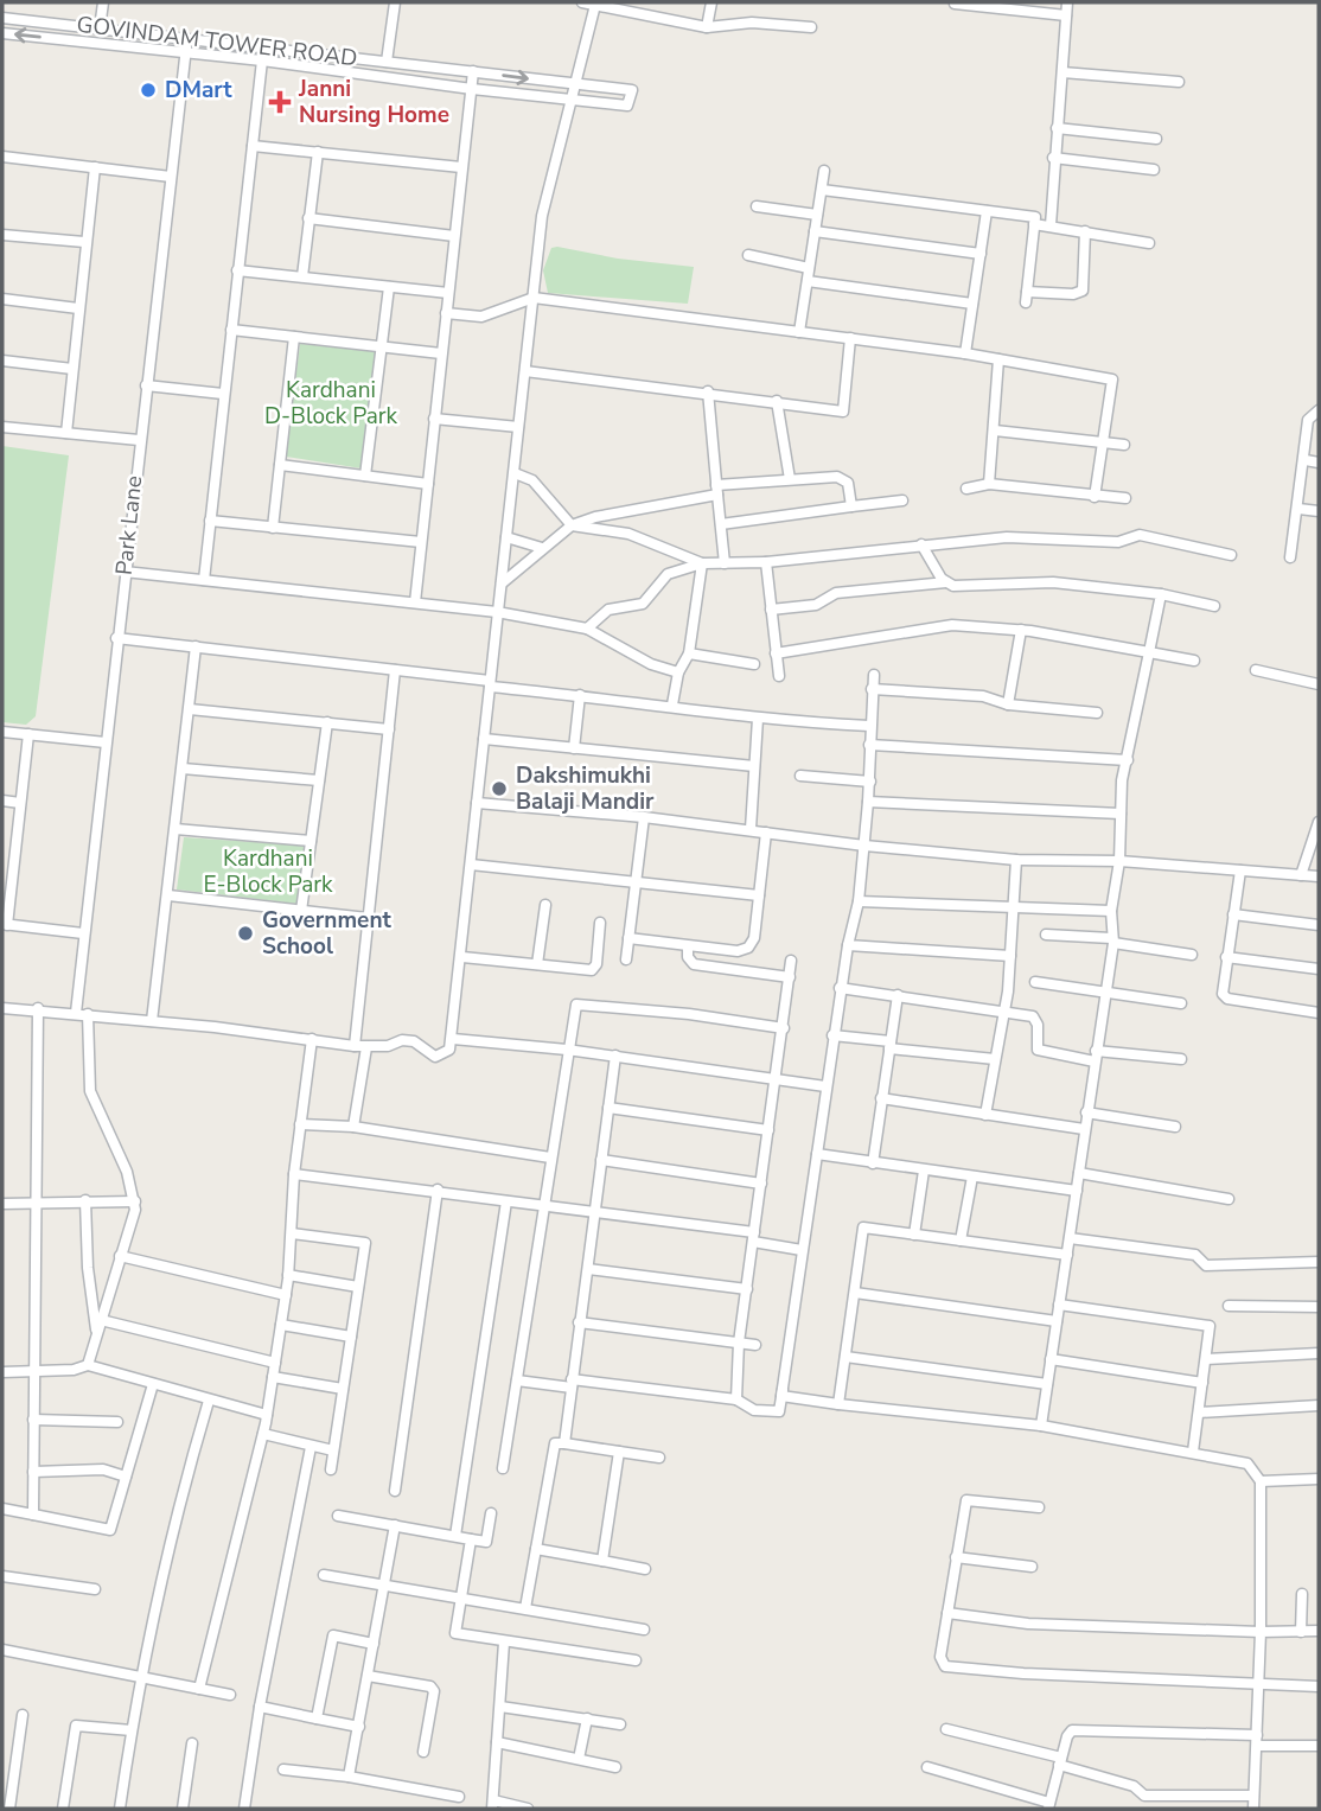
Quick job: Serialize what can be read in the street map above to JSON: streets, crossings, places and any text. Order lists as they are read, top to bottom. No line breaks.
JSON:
{"streets":{"street":["GOVINDAM TOWER ROAD","Park Lane"]},"crossings":[["GOVINDAM TOWER ROAD","Park Lane"]],"parks":["Kardhani D-Block Park","Kardhani E-Block Park"],"places":{"other":["DMart","Dakshimukhi Balaji Mandir","Government School"],"health":["Janni Nursing Home"]}}
